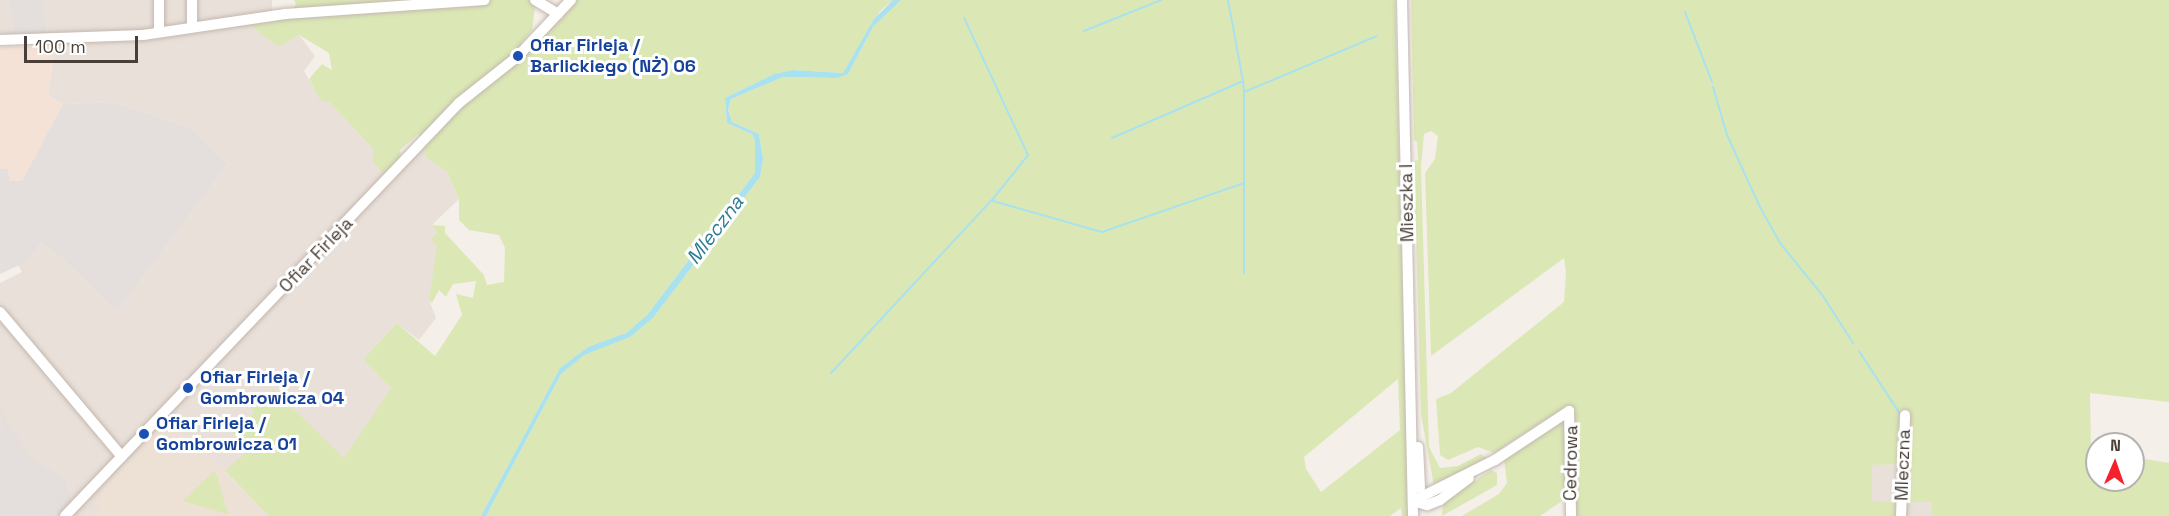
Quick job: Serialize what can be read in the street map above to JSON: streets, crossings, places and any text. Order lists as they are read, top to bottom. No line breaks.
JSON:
{"streets":{"street":["Mieszka I","Ofiar Firleja","Cedrowa","Mleczna"]},"crossings":[["Mieszka I","Cedrowa"]],"water":["Mleczna"],"places":["Ofiar Firleja / Barlickiego (NŻ) 06","Ofiar Firleja / Gombrowicza 04","Ofiar Firleja / Gombrowicza 01"],"scale_bar":"100 m","north":"top"}
